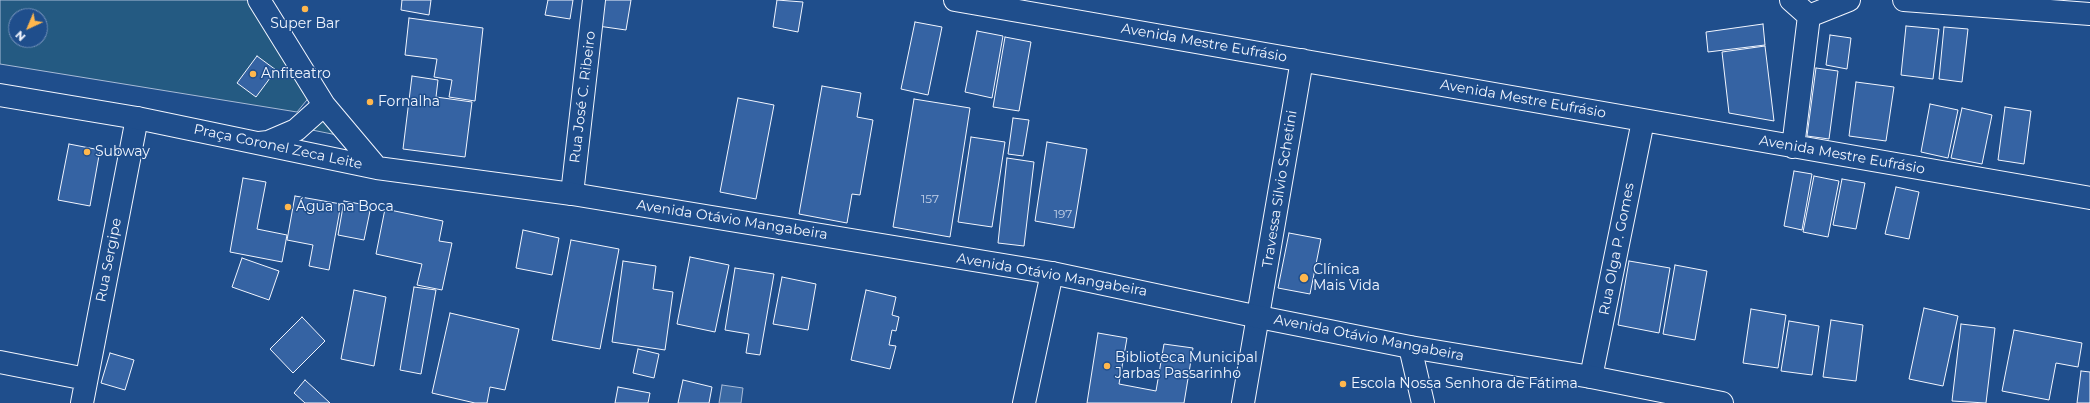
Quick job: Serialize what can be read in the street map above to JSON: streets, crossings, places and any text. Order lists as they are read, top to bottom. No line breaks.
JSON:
{"streets":{"street":["Avenida Mestre Eufrásio","Rua José C. Ribeiro","Praça Coronel Zeca Leite","Travessa Silvio Schetini","Avenida Otávio Mangabeira","Rua Olga P. Gomes","Rua Sergipe"]},"crossings":[["Avenida Mestre Eufrásio","Travessa Silvio Schetini"],["Avenida Mestre Eufrásio","Rua Olga P. Gomes"],["Rua José C. Ribeiro","Avenida Otávio Mangabeira"],["Praça Coronel Zeca Leite","Avenida Otávio Mangabeira"],["Praça Coronel Zeca Leite","Rua Sergipe"],["Travessa Silvio Schetini","Avenida Otávio Mangabeira"],["Avenida Otávio Mangabeira","Rua Olga P. Gomes"]],"places":["Super Bar","Anfiteatro","Fornalha","Subway","Água na Boca","Clínica Mais Vida","Biblioteca Municipal Jarbas Passarinho","Escola Nossa Senhora de Fátima"],"house_numbers":["157","197"],"north":"bottom left"}
